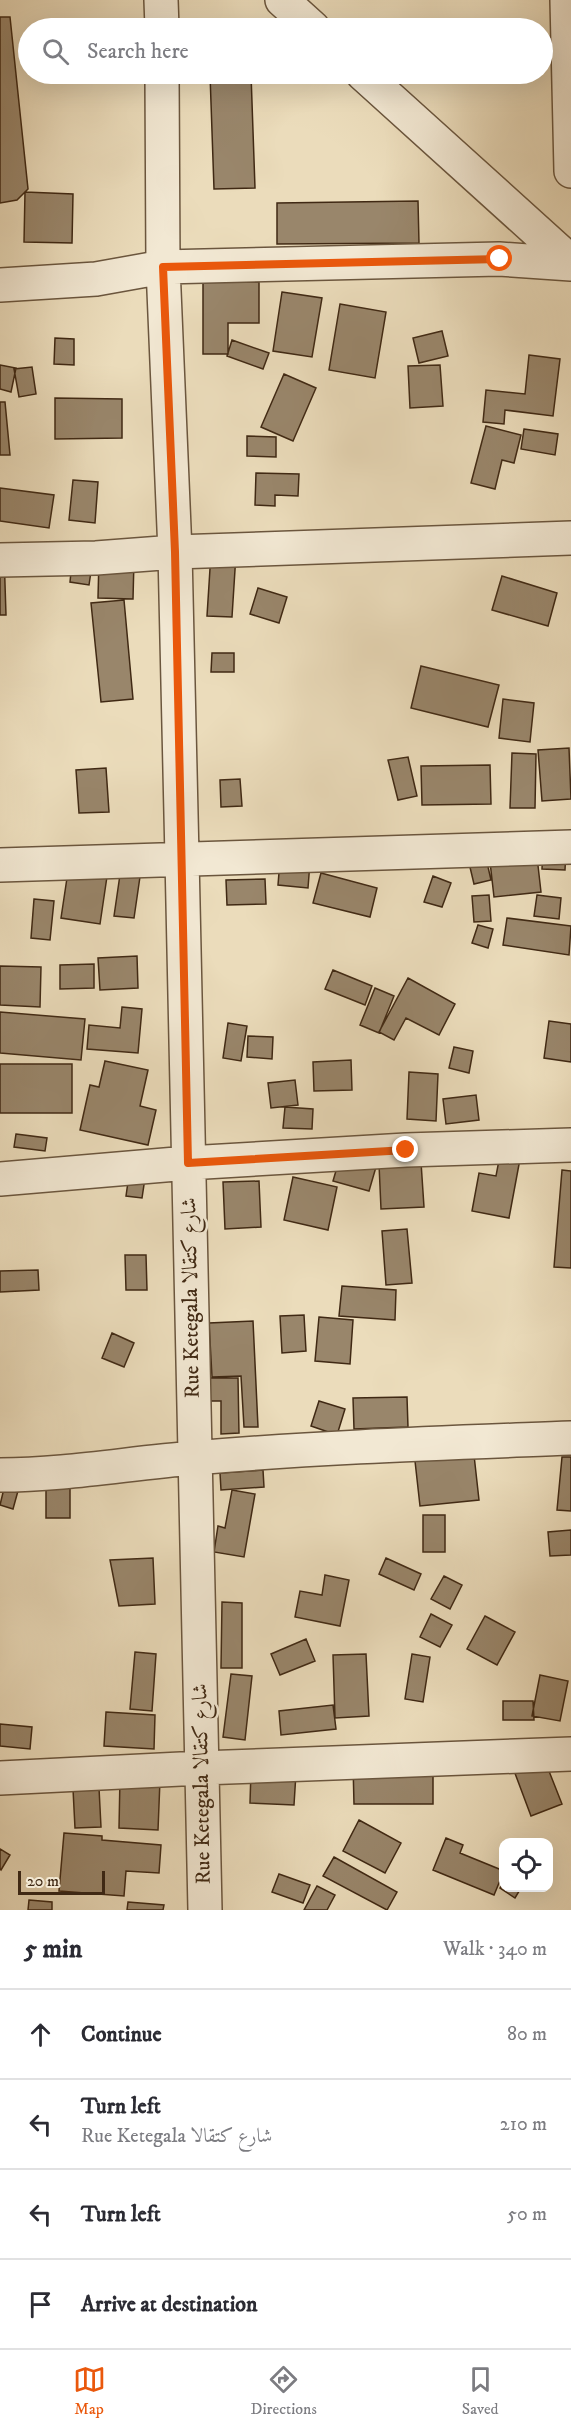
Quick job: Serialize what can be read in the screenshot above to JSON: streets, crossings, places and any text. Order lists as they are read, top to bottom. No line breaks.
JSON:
{"streets":{"street":["Rue Ketegala شارع كتقالا"]},"scale_bar":"20 m","page":{"search":"Search here","scale":"20 m","heading":["5 min","Walk · 340 m"],"list":[["Continue","80 m"],["Turn left","Rue Ketegala شارع كتقالا","210 m"],["Turn left","50 m"],"Arrive at destination"],"nav":["Map","Directions","Saved"]}}
